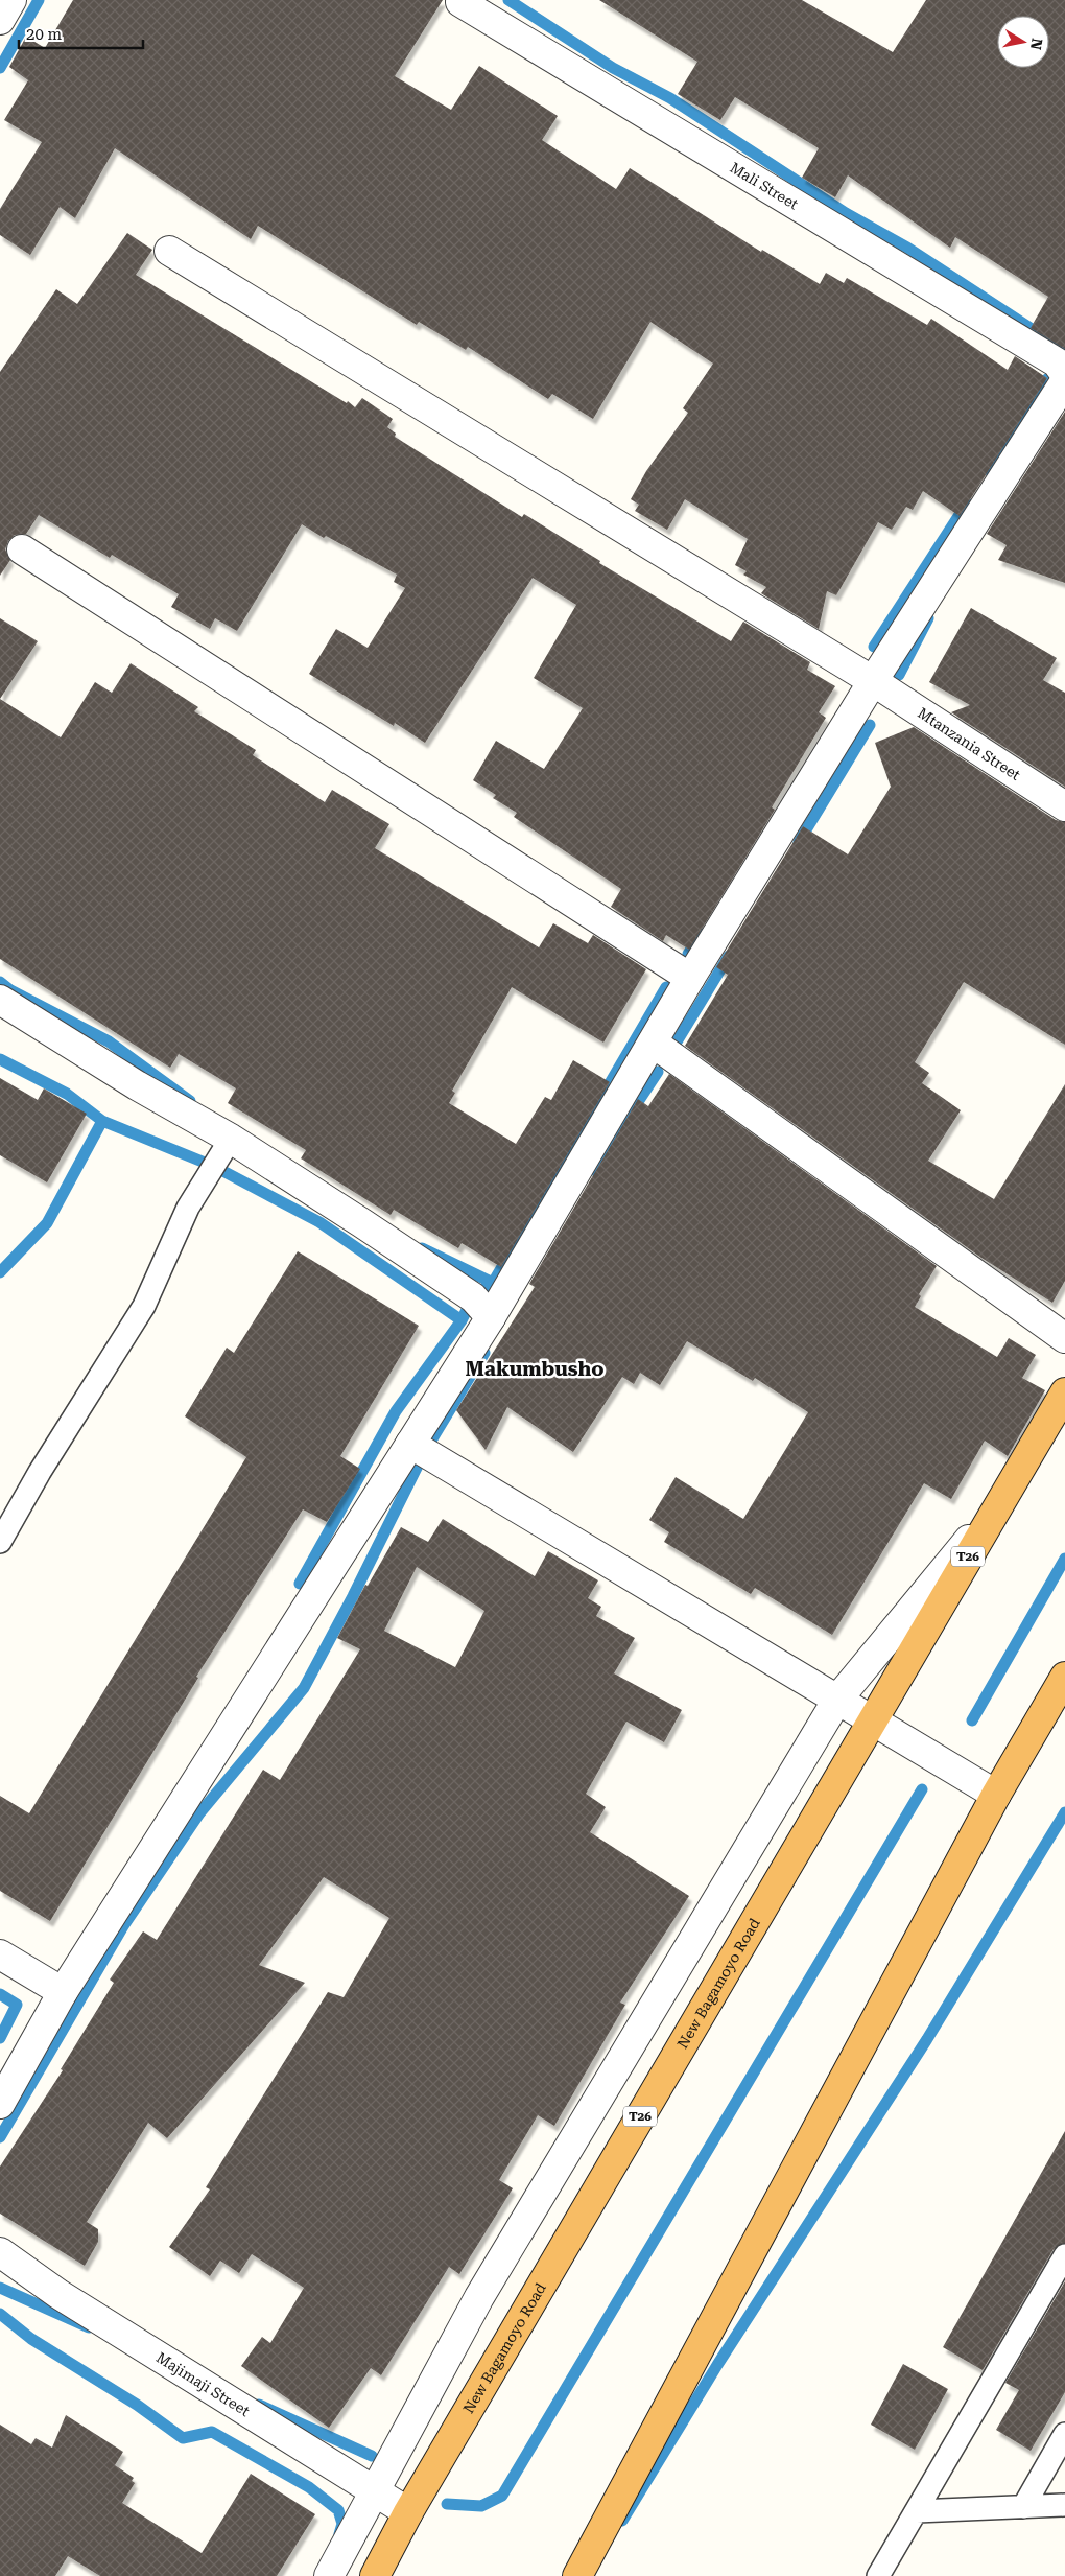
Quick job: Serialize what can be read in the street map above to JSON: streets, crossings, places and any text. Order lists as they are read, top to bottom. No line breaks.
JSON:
{"streets":{"highway":["T26","New Bagamoyo Road"],"street":["Mali Street","Mtanzania Street","Majimaji Street"]},"crossings":[["New Bagamoyo Road","Majimaji Street"]],"districts":["Makumbusho"],"scale_bar":"20 m","north":"right"}
